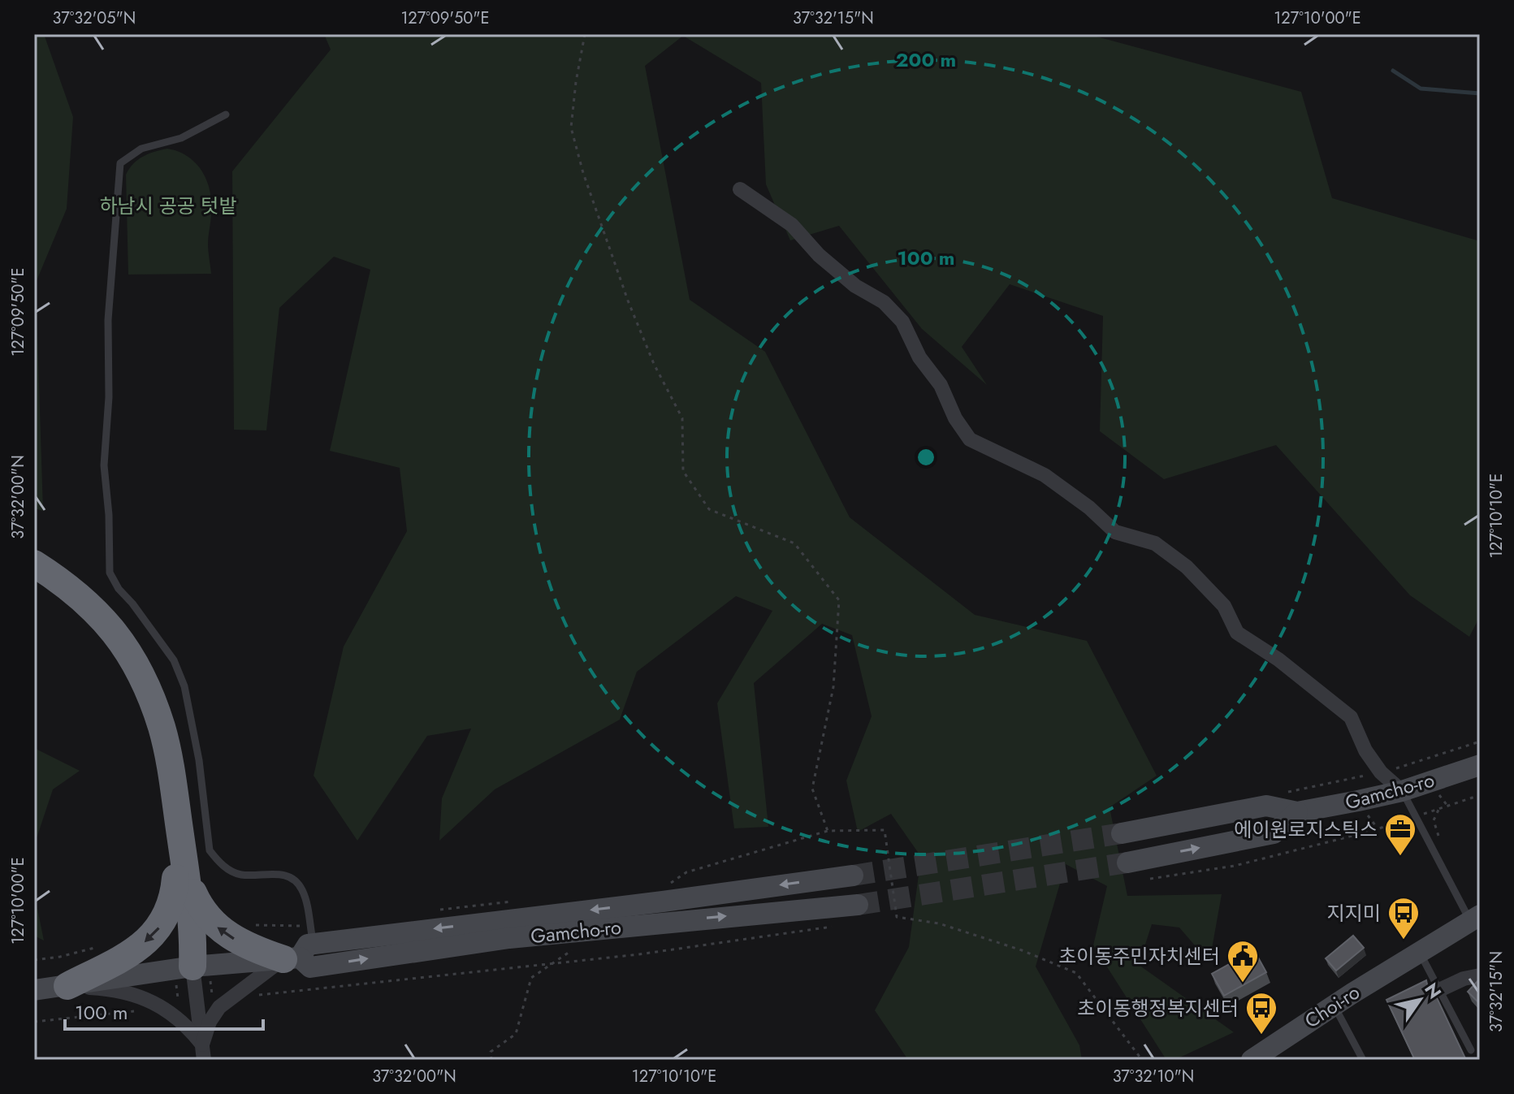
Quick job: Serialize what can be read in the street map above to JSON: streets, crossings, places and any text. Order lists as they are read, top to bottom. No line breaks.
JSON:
{"streets":{"main road":["Gamcho-ro","Choi-ro"]},"parks":["하남시 공공 텃밭"],"places":{"office":["에이원로지스틱스"],"bus stop":["지지미","초이동행정복지센터"],"public building":["초이동주민자치센터"]},"scale_bar":"100 m","north":"top right","coordinates":["37°32'05\"N","127°09'50\"E","37°32'15\"N","127°10'00\"E","37°32'00\"N","127°10'10\"E","37°32'10\"N"],"rings":["200 m","100 m"]}
